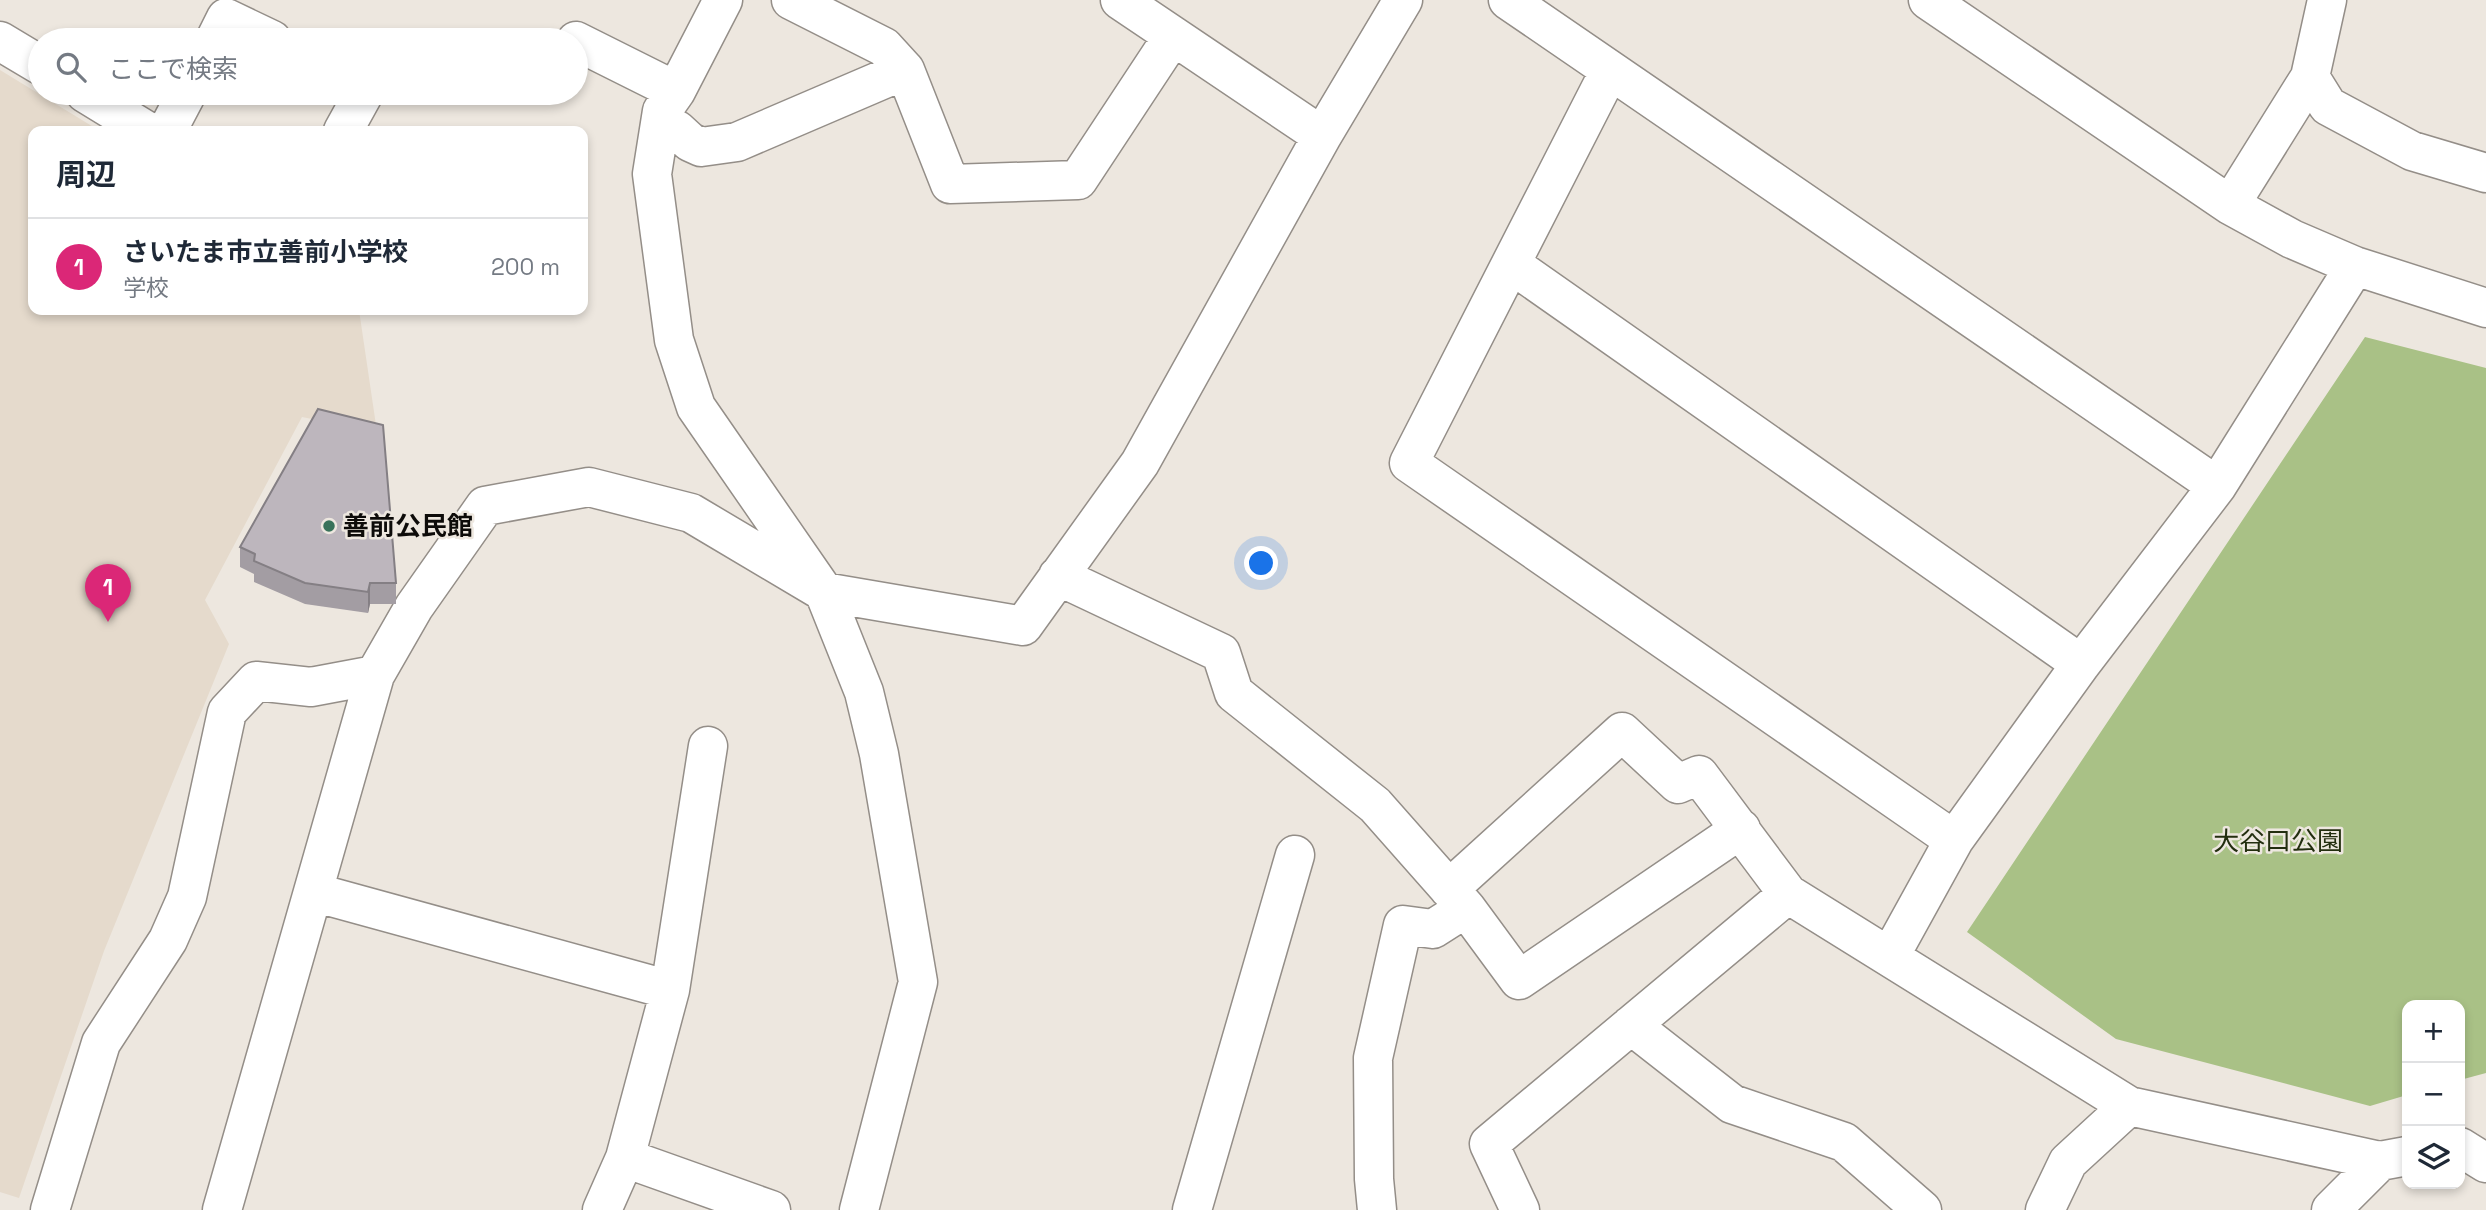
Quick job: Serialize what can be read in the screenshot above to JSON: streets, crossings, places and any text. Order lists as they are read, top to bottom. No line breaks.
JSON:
{"parks":["大谷口公園"],"places":["善前公民館"],"page":{"search":"ここで検索","heading":"周辺","list":[{"mark":"1","name":"さいたま市立善前小学校","note":"学校","value":"200 m"}],"pins":"1","map_buttons":["+","−"]}}
